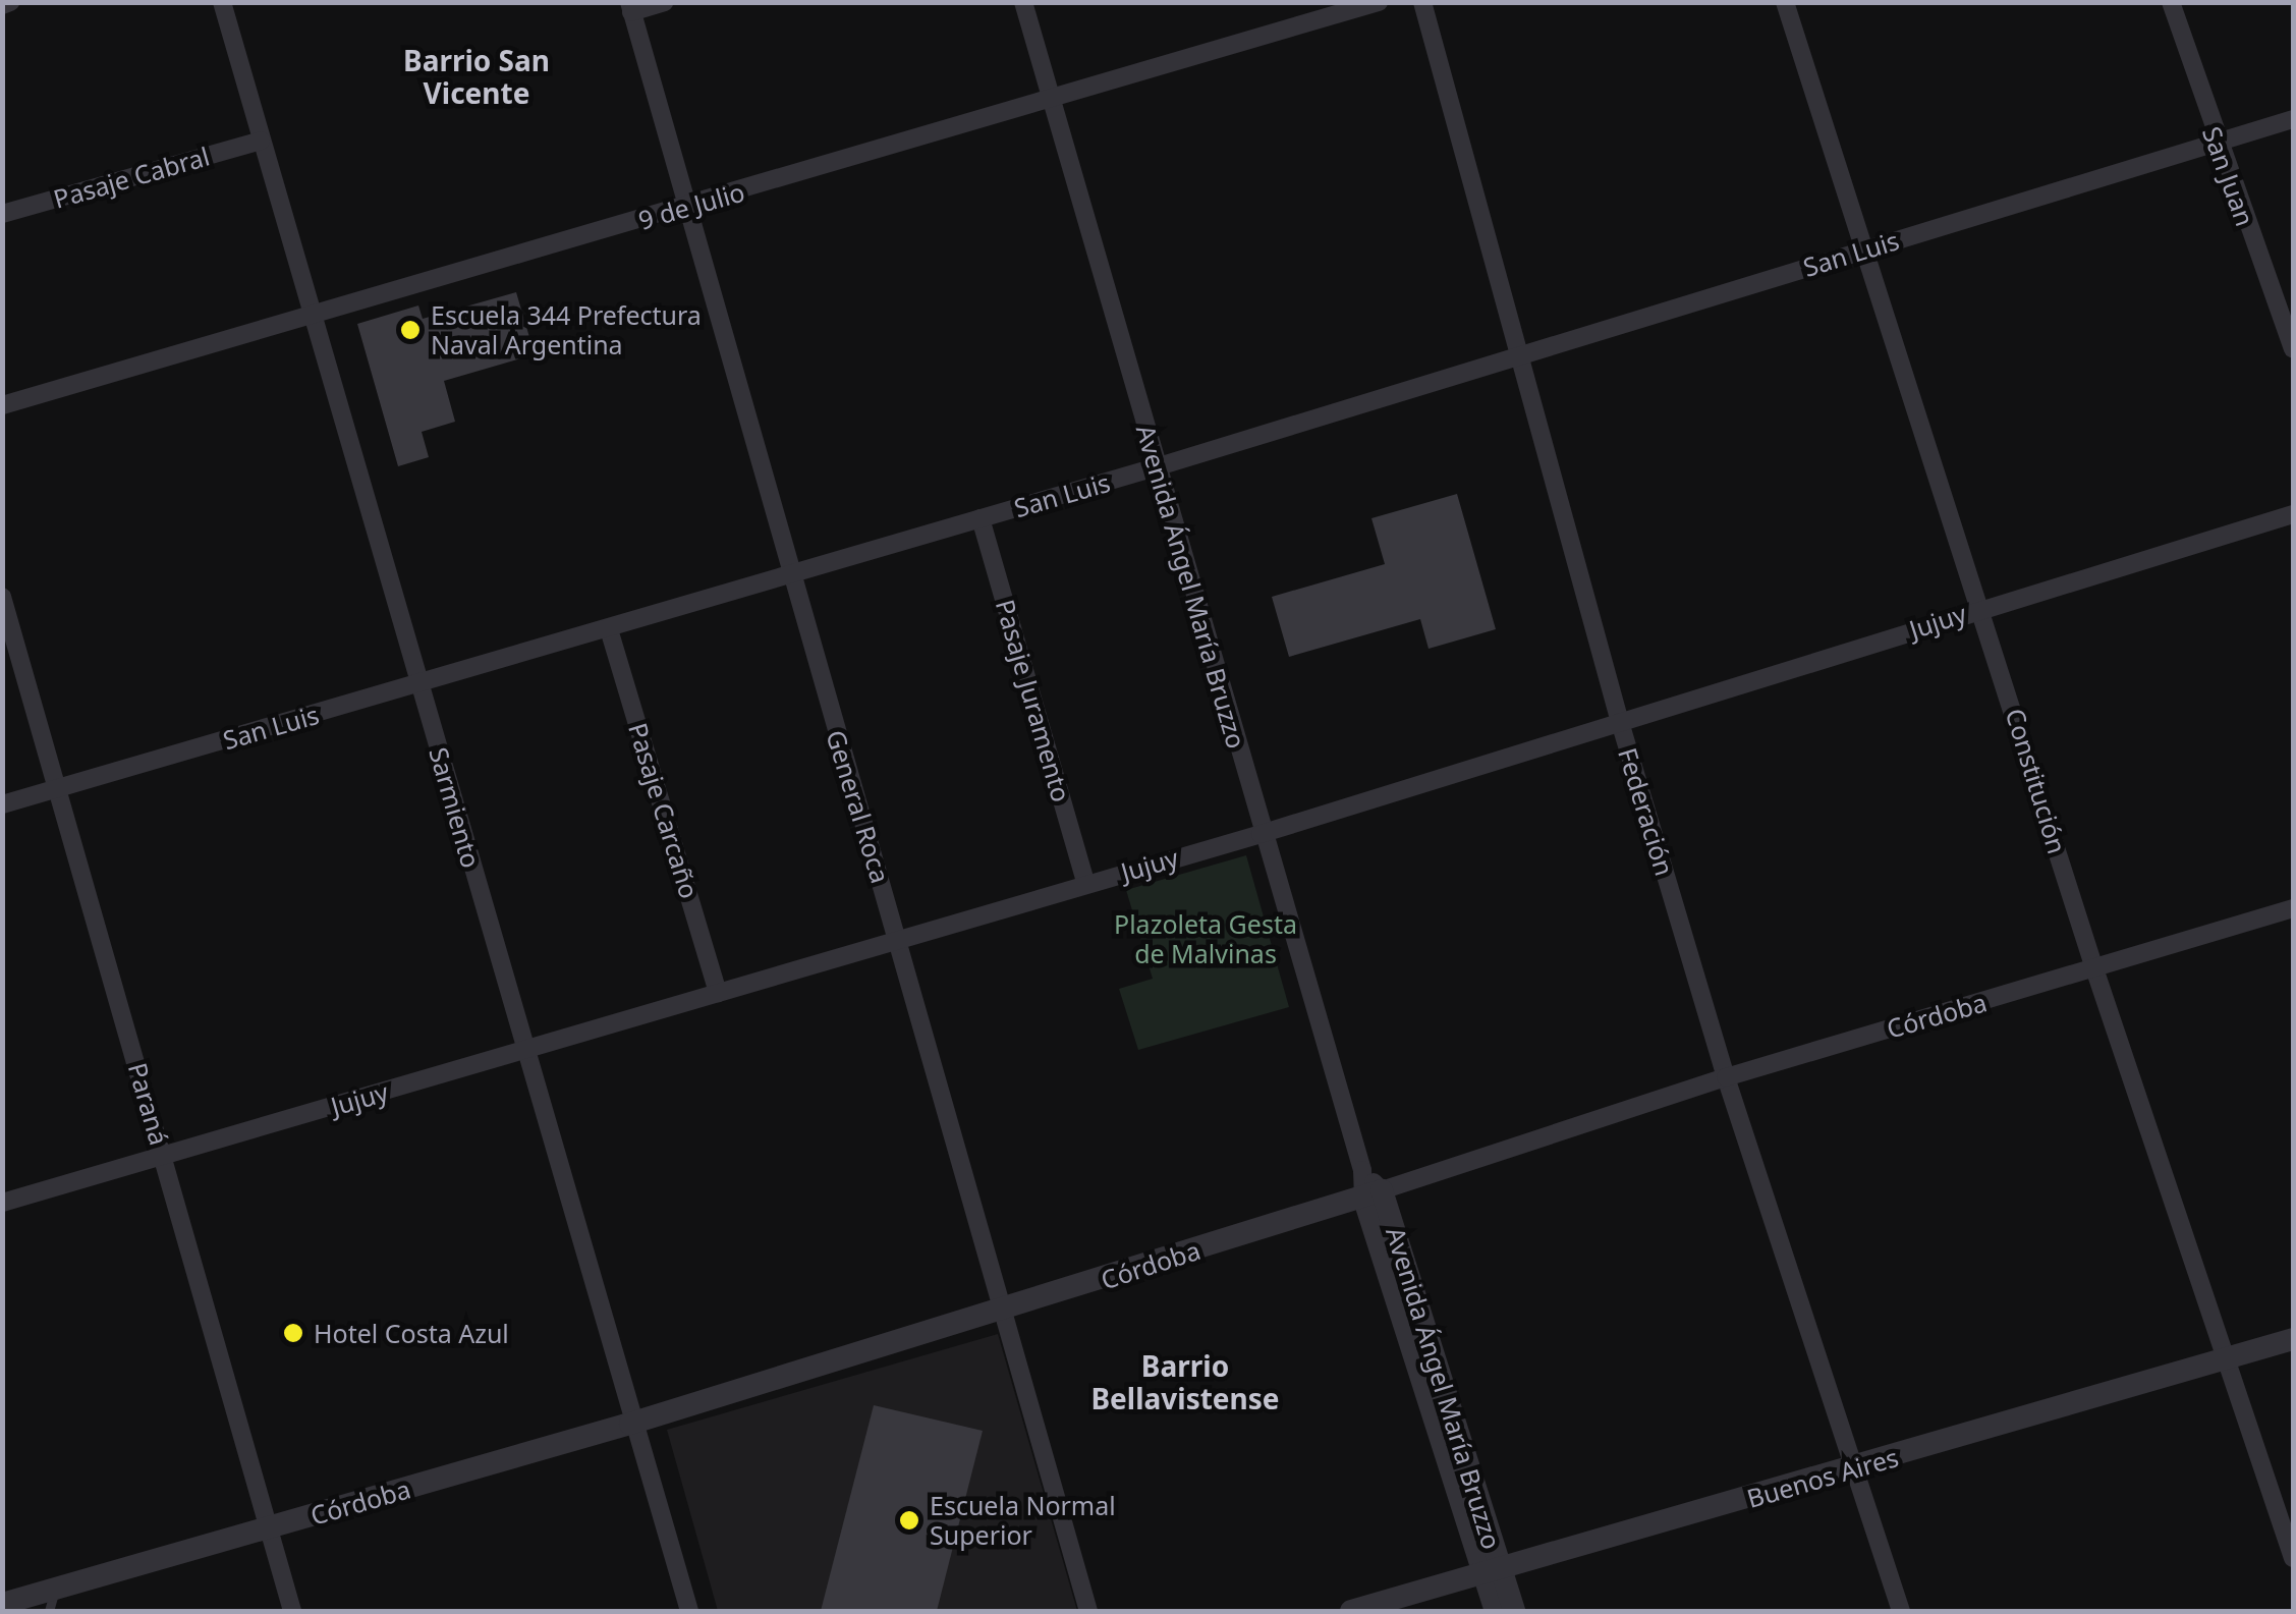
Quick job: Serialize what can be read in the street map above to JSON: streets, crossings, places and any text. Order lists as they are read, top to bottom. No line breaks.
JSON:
{"streets":{"street":["San Juan","Pasaje Cabral","9 de Julio","San Luis","Avenida Ángel María Bruzzo","Jujuy","Pasaje Juramento","Constitución","General Roca","Sarmiento","Pasaje Carcaño","Federación","Córdoba","Paraná","Buenos Aires"]},"crossings":[["San Juan","San Luis"],["Pasaje Cabral","Sarmiento"],["9 de Julio","Avenida Ángel María Bruzzo"],["9 de Julio","General Roca"],["9 de Julio","Sarmiento"],["San Luis","Avenida Ángel María Bruzzo"],["San Luis","Pasaje Juramento"],["San Luis","Constitución"],["San Luis","General Roca"],["San Luis","Sarmiento"],["San Luis","Pasaje Carcaño"],["San Luis","Federación"],["San Luis","Paraná"],["Avenida Ángel María Bruzzo","Jujuy"],["Avenida Ángel María Bruzzo","Córdoba"],["Avenida Ángel María Bruzzo","Buenos Aires"],["Jujuy","Pasaje Juramento"],["Jujuy","Constitución"],["Jujuy","General Roca"],["Jujuy","Sarmiento"],["Jujuy","Pasaje Carcaño"],["Jujuy","Federación"],["Jujuy","Paraná"],["Constitución","Córdoba"],["Constitución","Buenos Aires"],["General Roca","Córdoba"],["Sarmiento","Córdoba"],["Federación","Córdoba"],["Federación","Buenos Aires"],["Córdoba","Paraná"]],"districts":["Barrio San Vicente","Barrio Bellavistense"],"parks":["Plazoleta Gesta de Malvinas"],"places":["Escuela 344 Prefectura Naval Argentina","Hotel Costa Azul","Escuela Normal Superior"]}
